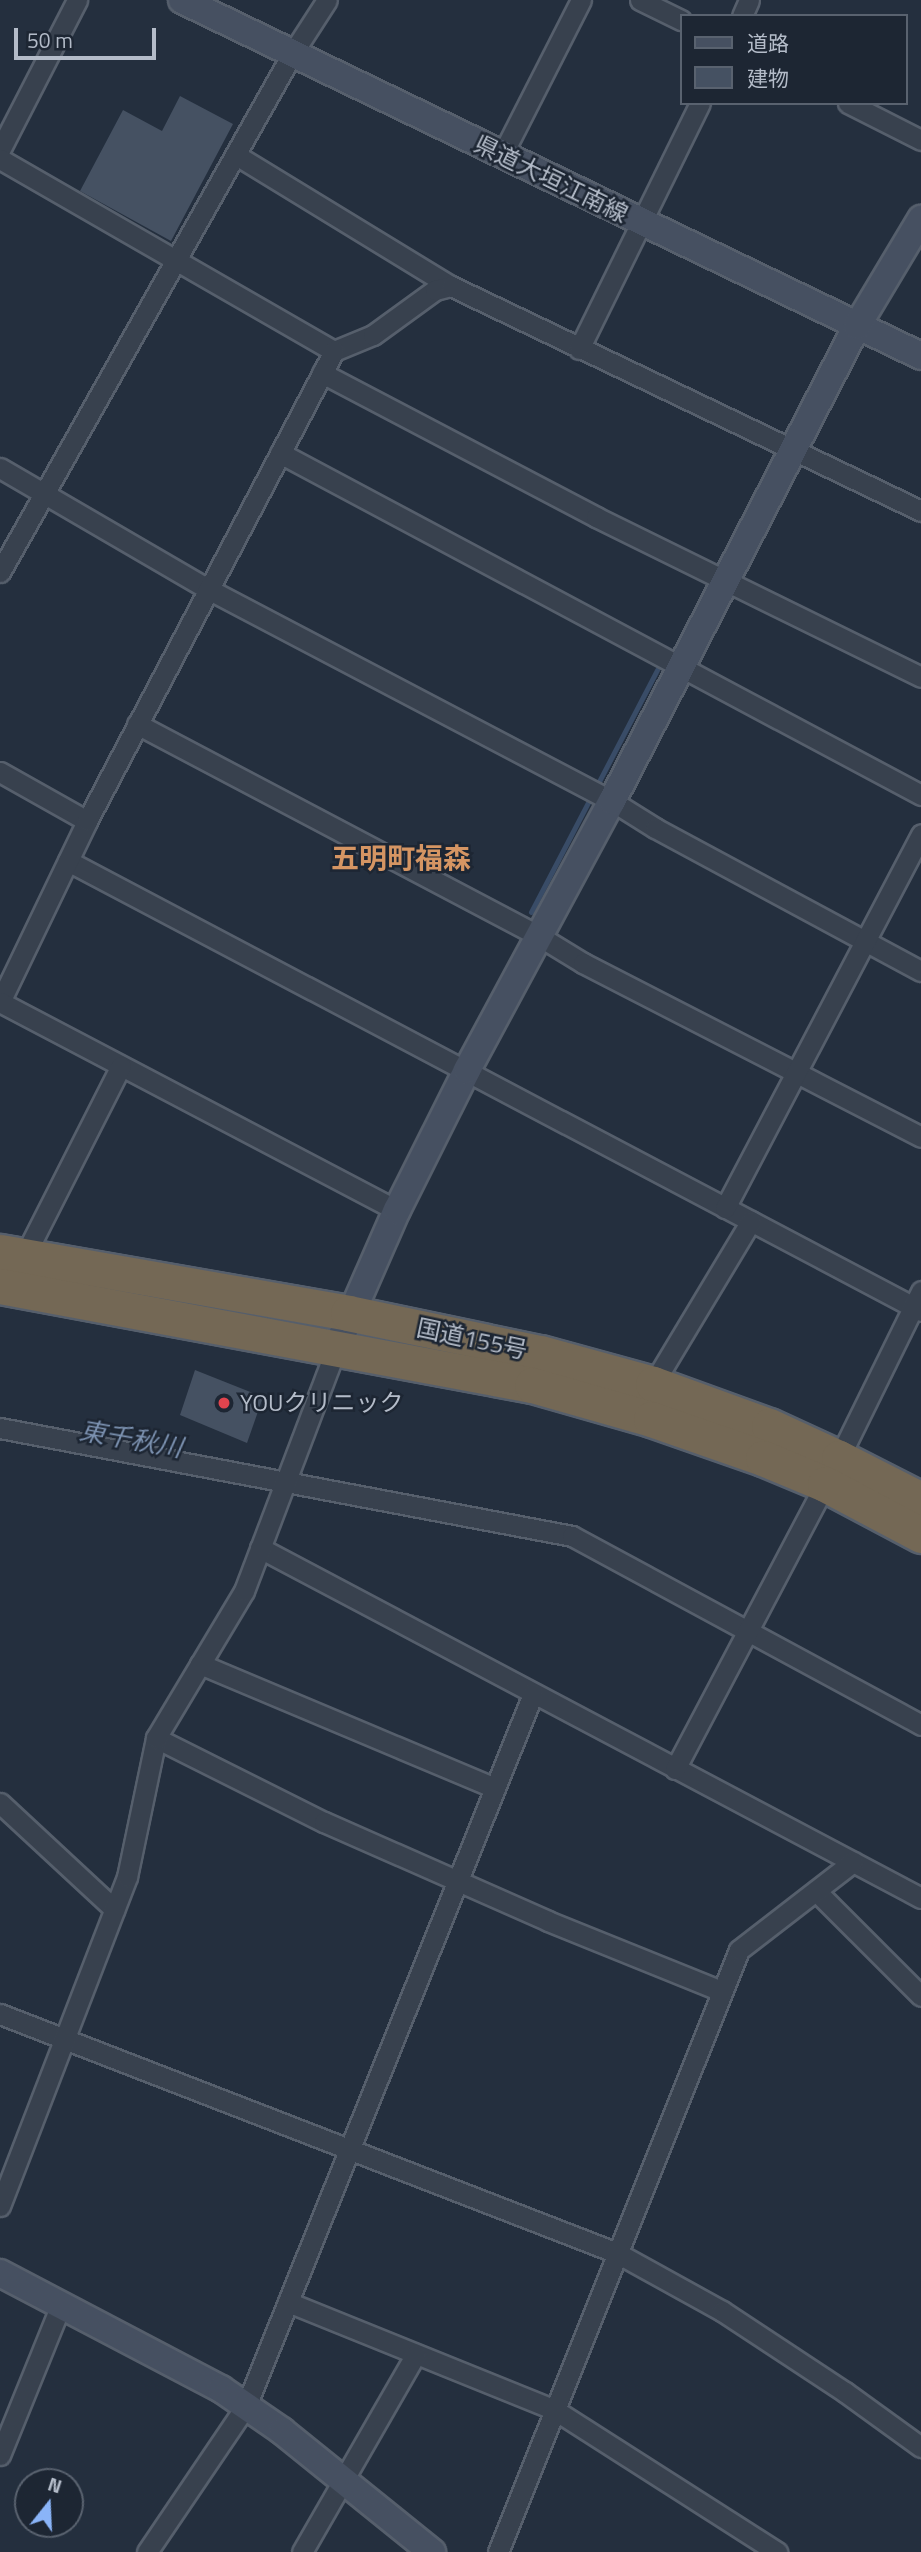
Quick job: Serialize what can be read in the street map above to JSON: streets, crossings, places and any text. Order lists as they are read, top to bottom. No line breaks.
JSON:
{"streets":{"highway":["国道155号"],"street":["県道大垣江南線"]},"districts":["五明町福森"],"water":["東千秋川"],"places":["YOUクリニック"],"legend":["道路","建物"],"scale_bar":"50 m","north":"top"}
